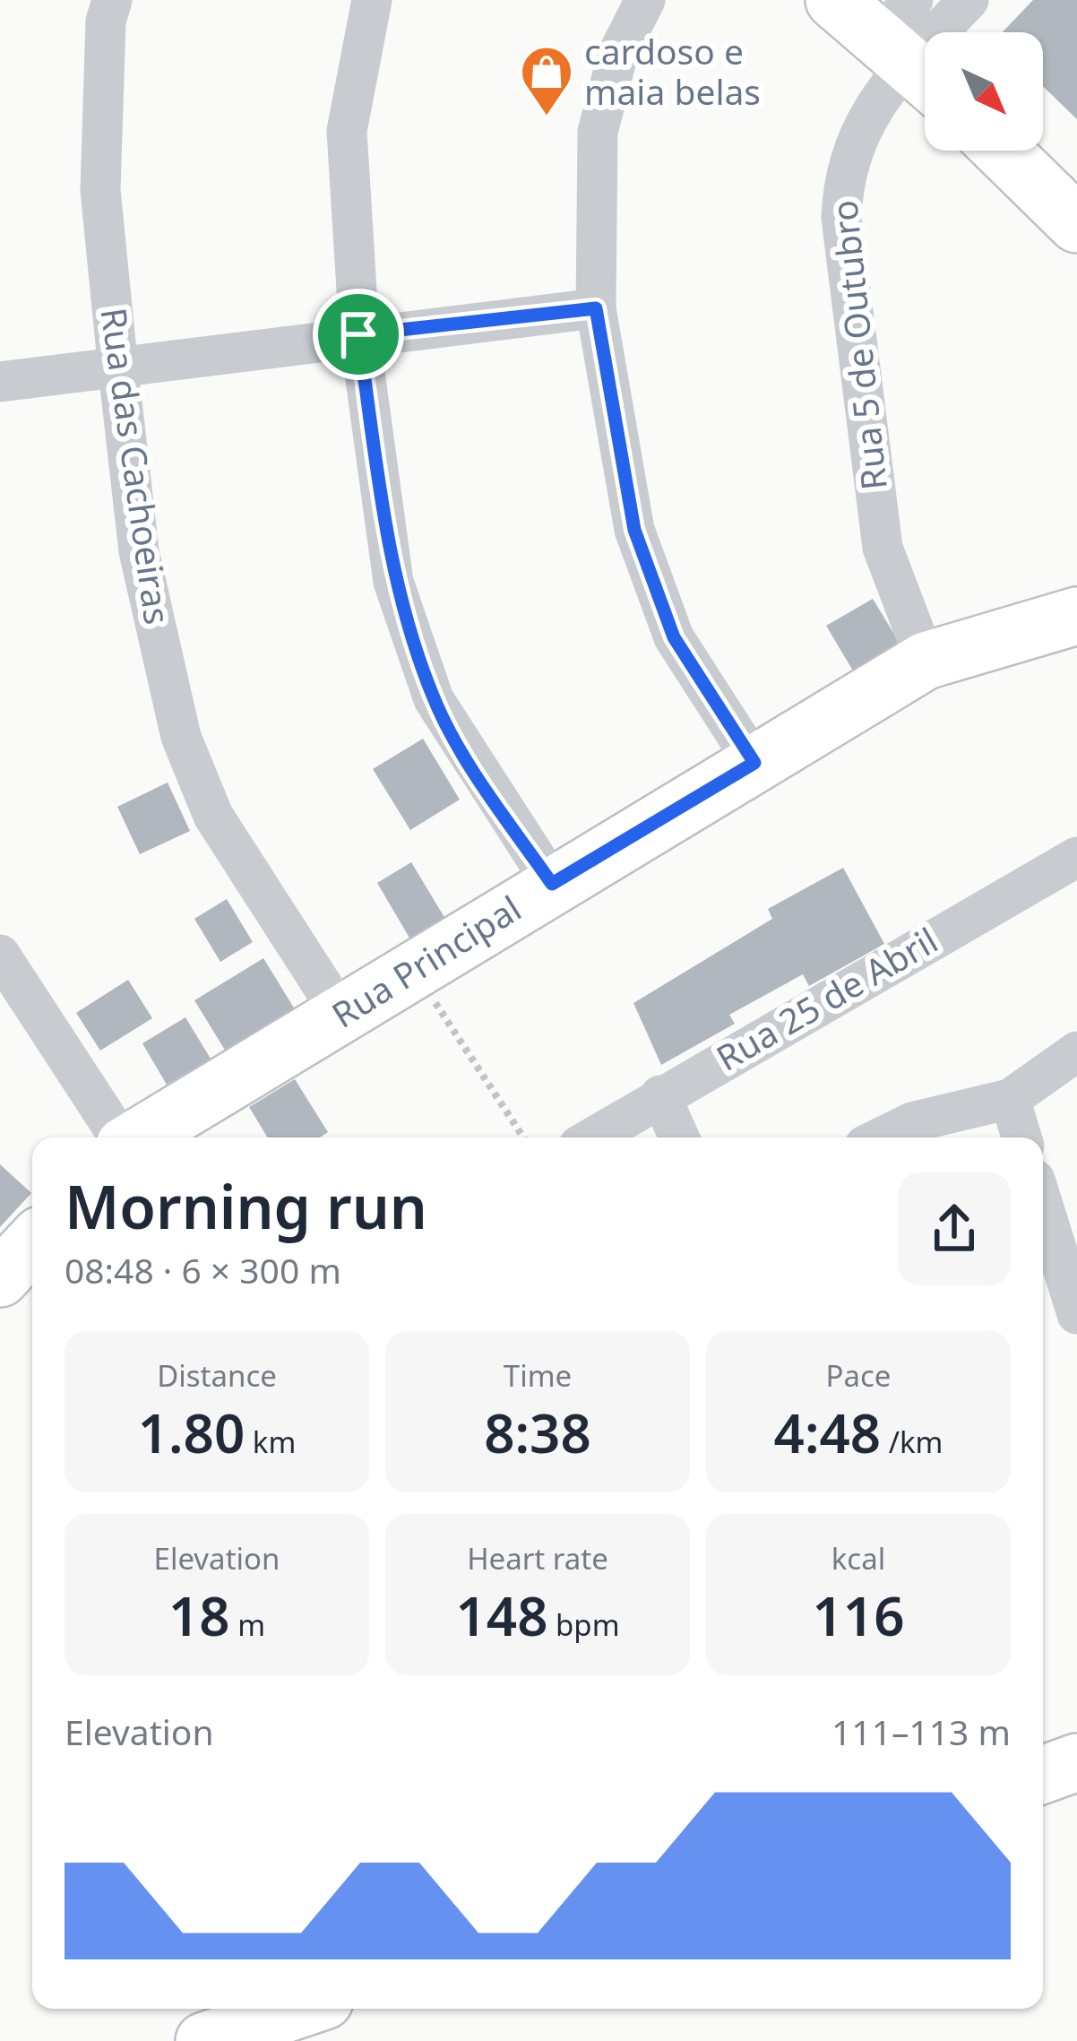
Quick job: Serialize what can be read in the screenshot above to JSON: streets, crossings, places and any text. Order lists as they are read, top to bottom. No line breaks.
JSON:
{"streets":{"street":["Rua 5 de Outubro","Rua das Cachoeiras","Rua Principal","Rua 25 de Abril"]},"crossings":[["Rua 5 de Outubro","Rua Principal"],["Rua das Cachoeiras","Rua Principal"]],"places":{"shop":["cardoso e maia belas"]},"north":"bottom right","page":{"heading":["Morning run","08:48 · 6 × 300 m"],"stats":[["Distance","1.80 km"],["Time","8:38"],["Pace","4:48 /km"],["Elevation","18 m"],["Heart rate","148 bpm"],["kcal","116"]],"chart":["Elevation","111–113 m"]}}
